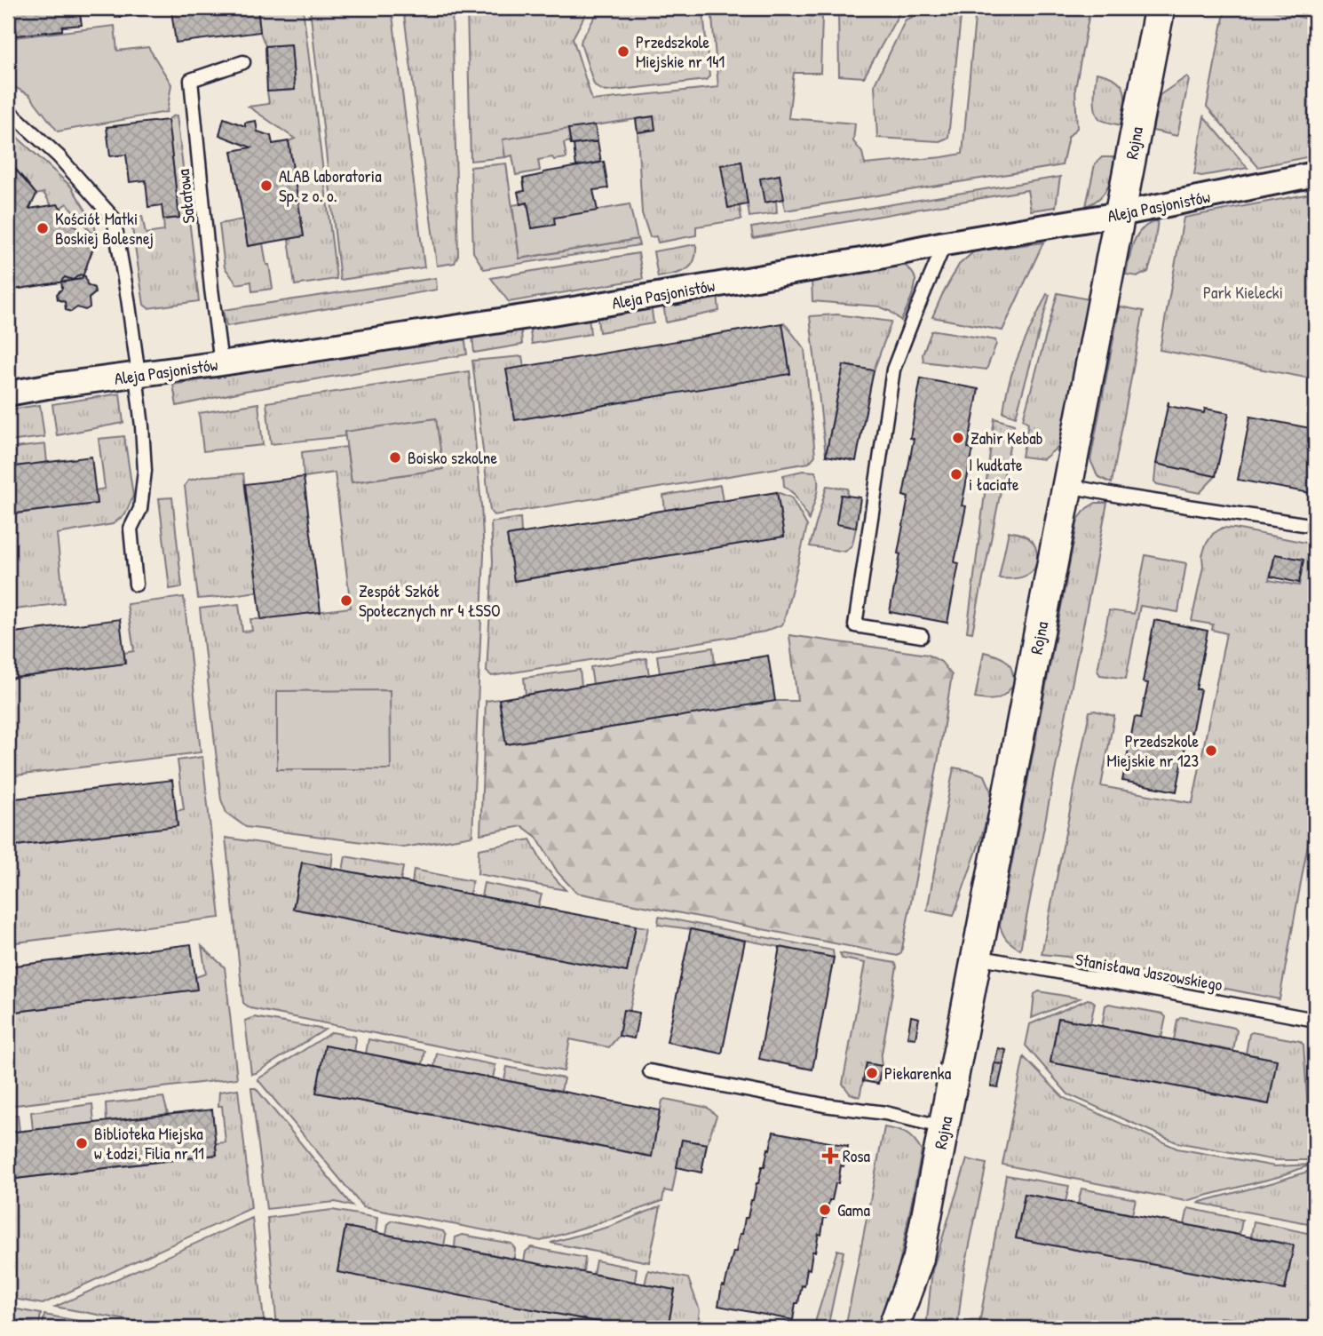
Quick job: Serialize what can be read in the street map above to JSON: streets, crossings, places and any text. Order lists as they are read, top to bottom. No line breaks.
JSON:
{"streets":{"street":["Rojna","Aleja Pasjonistów"],"lane":["Sałatowa","Stanisława Jaszowskiego"]},"crossings":[["Rojna","Aleja Pasjonistów"],["Rojna","Stanisława Jaszowskiego"],["Sałatowa","Aleja Pasjonistów"]],"parks":["Park Kielecki"],"places":{"other":["Przedszkole Miejskie nr 141","ALAB laboratoria Sp. z o. o.","Kościół Matki Boskiej Bolesnej","Zahir Kebab","Boisko szkolne","I kudłate i łaciate","Zespół Szkół Społecznych nr 4 ŁSSO","Przedszkole Miejskie nr 123","Piekarenka","Biblioteka Miejska w Łodzi, Filia nr 11","Gama"],"health":["Rosa"]}}
